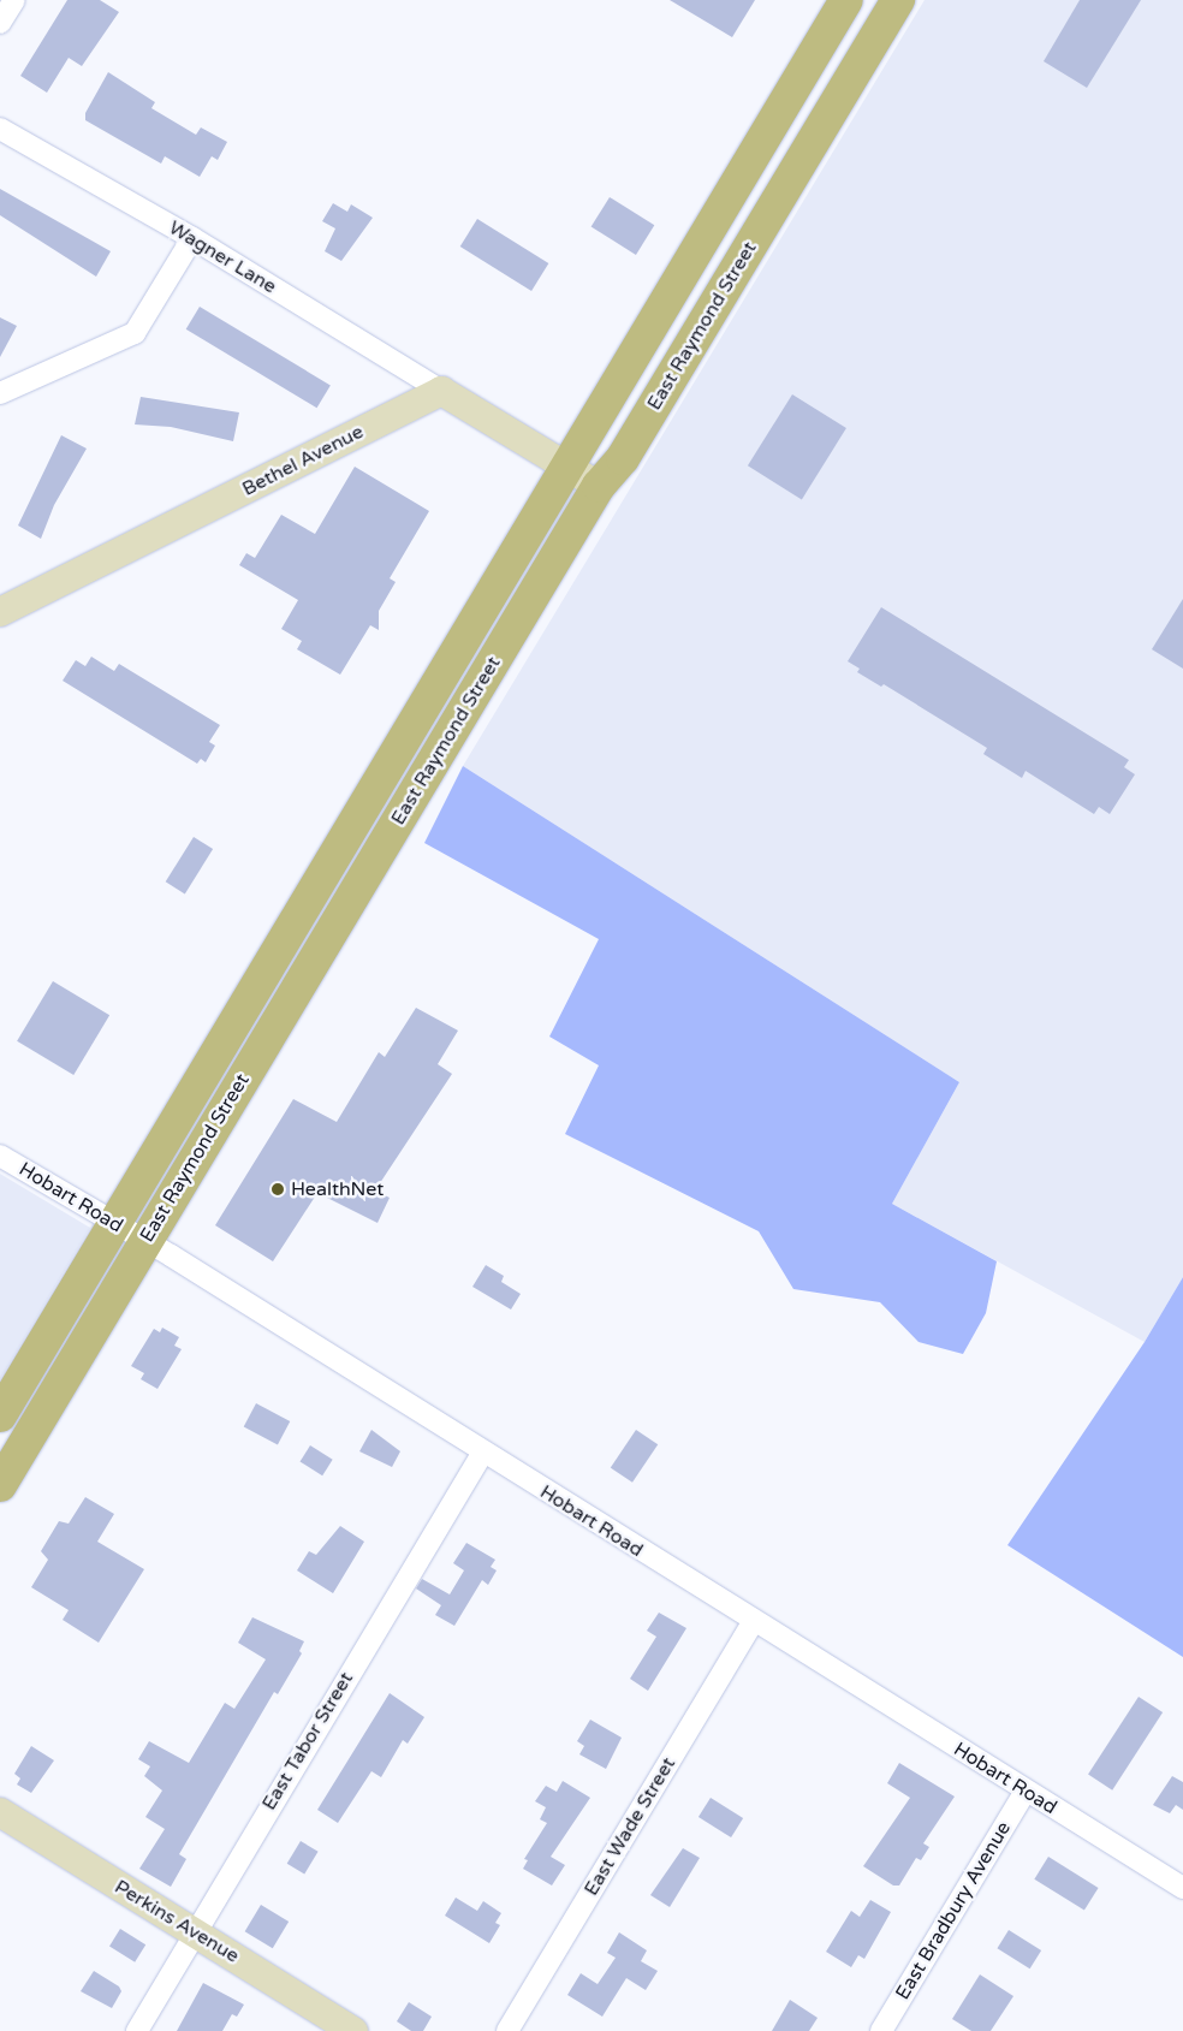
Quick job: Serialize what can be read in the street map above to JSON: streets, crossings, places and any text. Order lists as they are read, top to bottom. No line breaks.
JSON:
{"streets":{"main road":["East Raymond Street"],"street":["Wagner Lane","Bethel Avenue","Hobart Road","East Tabor Street","East Wade Street","East Bradbury Avenue","Perkins Avenue"]},"crossings":[["Wagner Lane","Bethel Avenue"],["East Raymond Street","Hobart Road"],["Hobart Road","East Tabor Street"],["Hobart Road","East Wade Street"],["Hobart Road","East Bradbury Avenue"],["East Tabor Street","Perkins Avenue"]],"places":["HealthNet"]}
